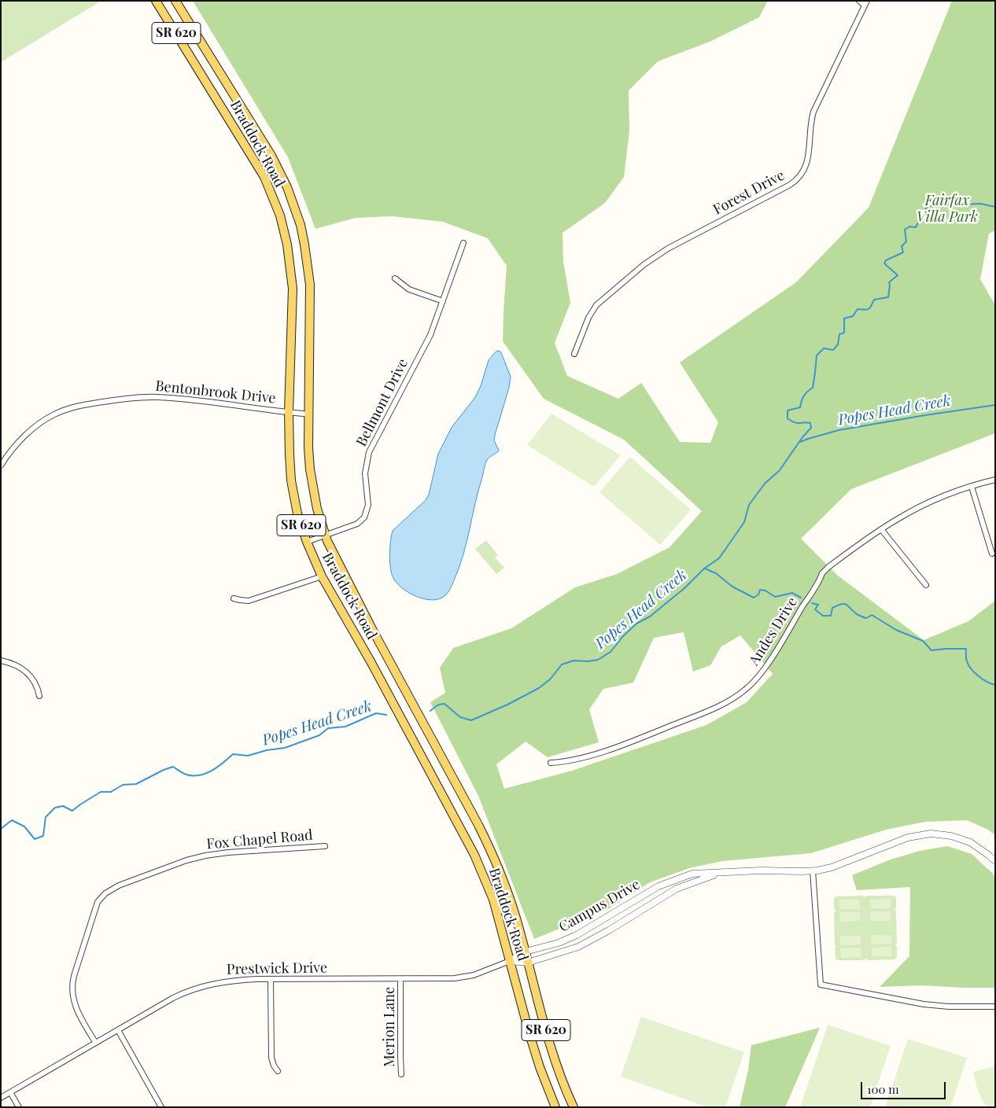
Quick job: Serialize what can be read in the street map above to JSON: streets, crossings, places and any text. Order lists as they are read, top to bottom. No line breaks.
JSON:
{"streets":{"main road":["SR 620","Braddock Road"],"street":["Forest Drive","Bentonbrook Drive","Bellmont Drive","Andes Drive","Fox Chapel Road","Campus Drive","Prestwick Drive","Merion Lane"]},"crossings":[["Braddock Road","Bentonbrook Drive"],["Braddock Road","Bellmont Drive"],["Braddock Road","Campus Drive"],["Braddock Road","Prestwick Drive"],["Fox Chapel Road","Prestwick Drive"],["Campus Drive","Prestwick Drive"],["Prestwick Drive","Merion Lane"]],"water":["Popes Head Creek"],"parks":["Fairfax Villa Park"],"scale_bar":"100 m"}
